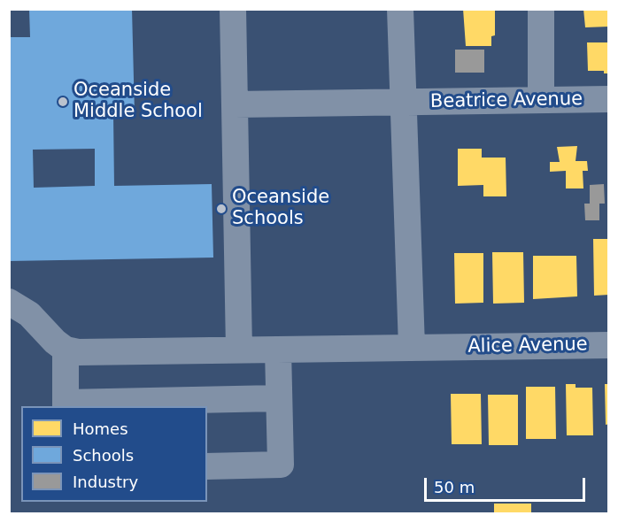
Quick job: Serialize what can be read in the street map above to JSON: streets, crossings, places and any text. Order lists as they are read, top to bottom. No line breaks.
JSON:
{"streets":{"street":["Beatrice Avenue","Alice Avenue"]},"places":["Oceanside Middle School","Oceanside Schools"],"legend":["Homes","Schools","Industry"],"scale_bar":"50 m"}
